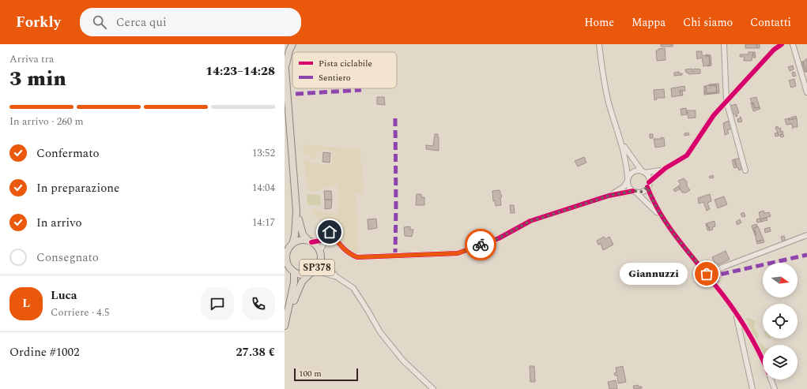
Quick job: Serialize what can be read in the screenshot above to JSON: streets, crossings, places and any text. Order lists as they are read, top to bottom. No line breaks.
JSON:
{"streets":{"main road":["SP378"]},"places":["Giannuzzi"],"legend":["Pista ciclabile","Sentiero"],"scale_bar":"100 m","north":"right","page":{"header":"Forkly","search":"Cerca qui","nav":["Home","Mappa","Chi siamo","Contatti"],"heading":["3 min","Arriva tra","14:23–14:28"],"panel":["Luca","Corriere · 4.5","Ordine #1002","27.38 €"],"bar":"In arrivo · 260 m","list":[["Confermato","13:52"],["In preparazione","14:04"],["In arrivo","14:17"],"Consegnato"],"bubble":"Giannuzzi","round":"L","scale":"100 m"}}
